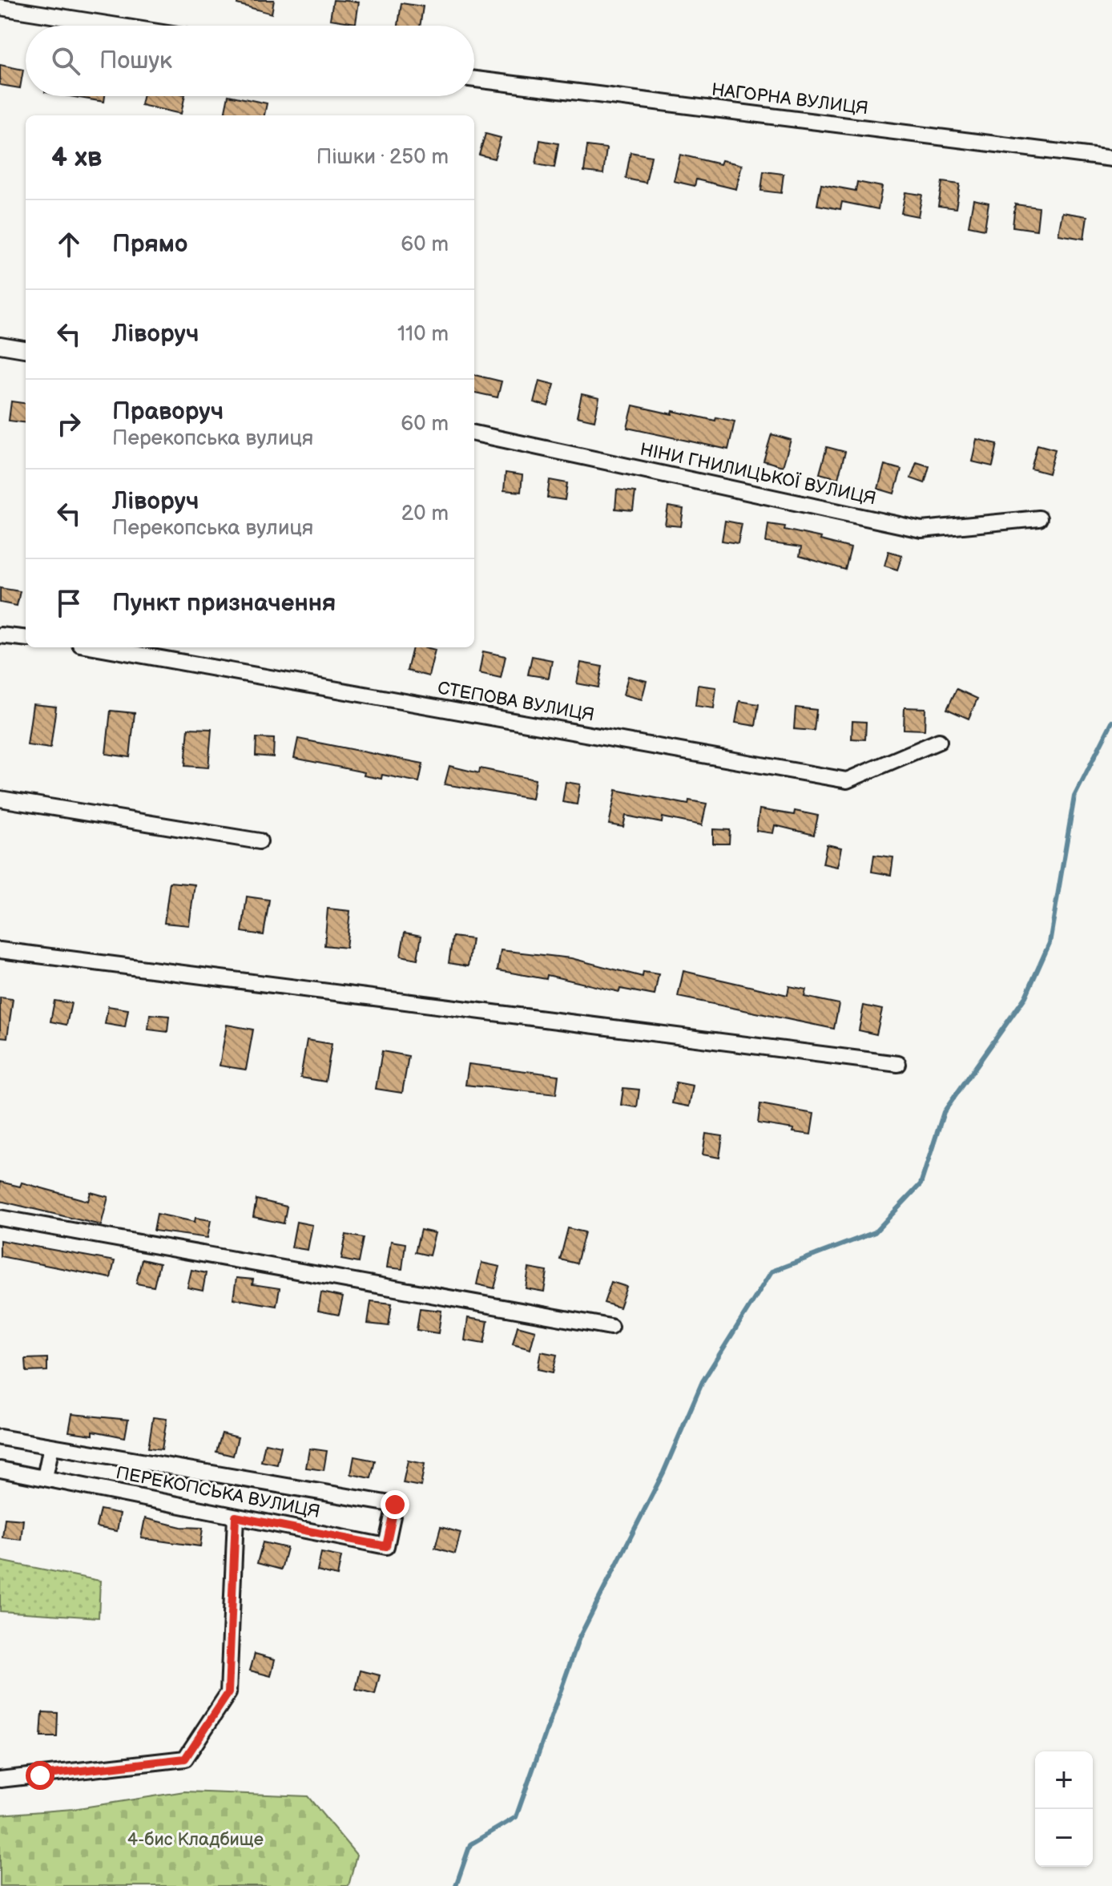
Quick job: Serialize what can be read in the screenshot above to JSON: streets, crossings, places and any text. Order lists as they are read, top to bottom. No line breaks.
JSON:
{"streets":{"street":["НАГОРНА ВУЛИЦЯ","НІНИ ГНИЛИЦЬКОЇ ВУЛИЦЯ","СТЕПОВА ВУЛИЦЯ","ПЕРЕКОПСЬКА ВУЛИЦЯ"]},"parks":["4-бис Кладбище"],"page":{"search":"Пошук","heading":["4 хв","Пішки · 250 m"],"list":[["Прямо","60 m"],["Ліворуч","110 m"],["Праворуч","Перекопська вулиця","60 m"],["Ліворуч","Перекопська вулиця","20 m"],"Пункт призначення"],"map_buttons":["+","−"]}}
